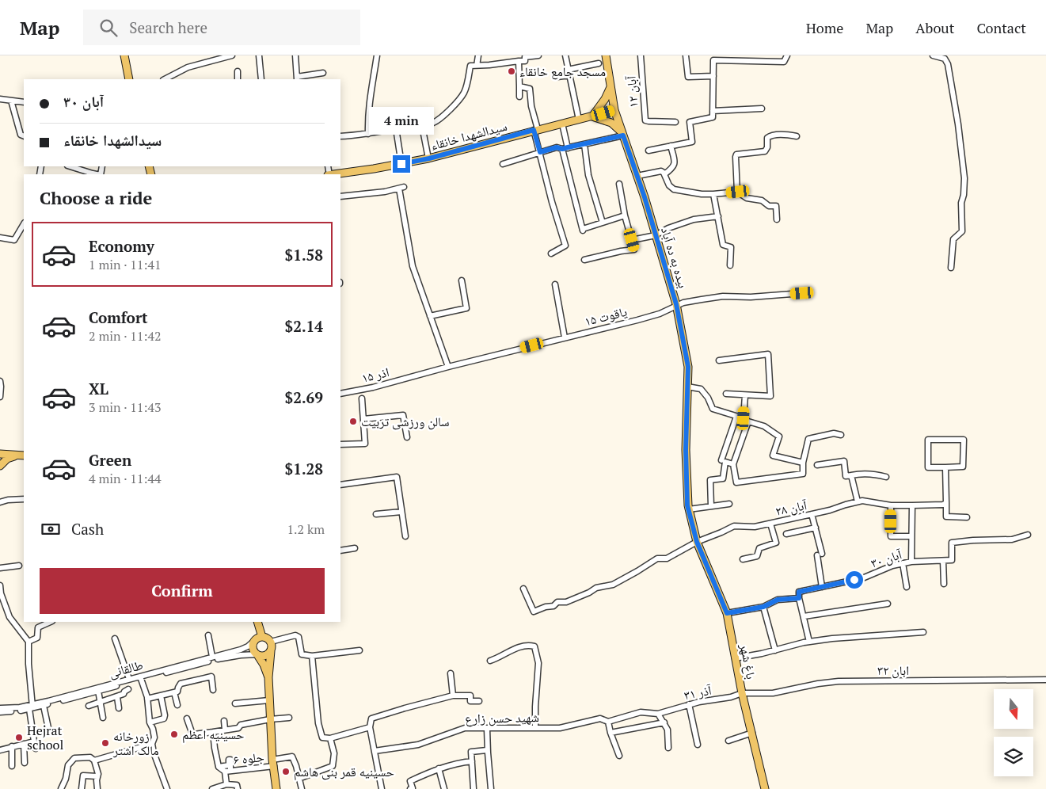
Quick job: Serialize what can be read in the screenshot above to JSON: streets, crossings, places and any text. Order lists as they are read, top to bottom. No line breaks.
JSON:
{"streets":{"main road":["سیدالشهدا خانقاء","بیده به ده آباد","باغ شهر"],"street":["آبان ۱۲","یاقوت ۱۵","اذر ۱۵","آبان ۲۸","آبان ۳۰","طالقانی","ابان ۳۲","آذر ۳۱","شهید حسن زارع","جلوه ۶"]},"crossings":[["سیدالشهدا خانقاء","بیده به ده آباد"],["بیده به ده آباد","یاقوت ۱۵"],["بیده به ده آباد","آبان ۲۸"],["بیده به ده آباد","باغ شهر"],["یاقوت ۱۵","اذر ۱۵"],["آبان ۲۸","باغ شهر"],["باغ شهر","ابان ۳۲"],["باغ شهر","آذر ۳۱"],["ابان ۳۲","آذر ۳۱"],["آذر ۳۱","شهید حسن زارع"]],"places":["مسجد جامع خانقاء","سالن ورزشی تربیت","حسینیه اعظم","Hejrat school","زورخانه مالک اشتر","حسینیه قمر بنی هاشم"],"north":"bottom","page":{"header":"Map","search":"Search here","nav":["Home","Map","About","Contact"],"banner":["آبان ۳۰","سیدالشهدا خانقاء"],"bubble":"4 min","heading":"Choose a ride","list":[{"name":"Economy","note":"1 min · 11:41","value":"$1.58"},{"name":"Comfort","note":"2 min · 11:42","value":"$2.14"},{"name":"XL","note":"3 min · 11:43","value":"$2.69"},{"name":"Green","note":"4 min · 11:44","value":"$1.28"}],"pay":["Cash","1.2 km"],"buttons":"Confirm"}}
